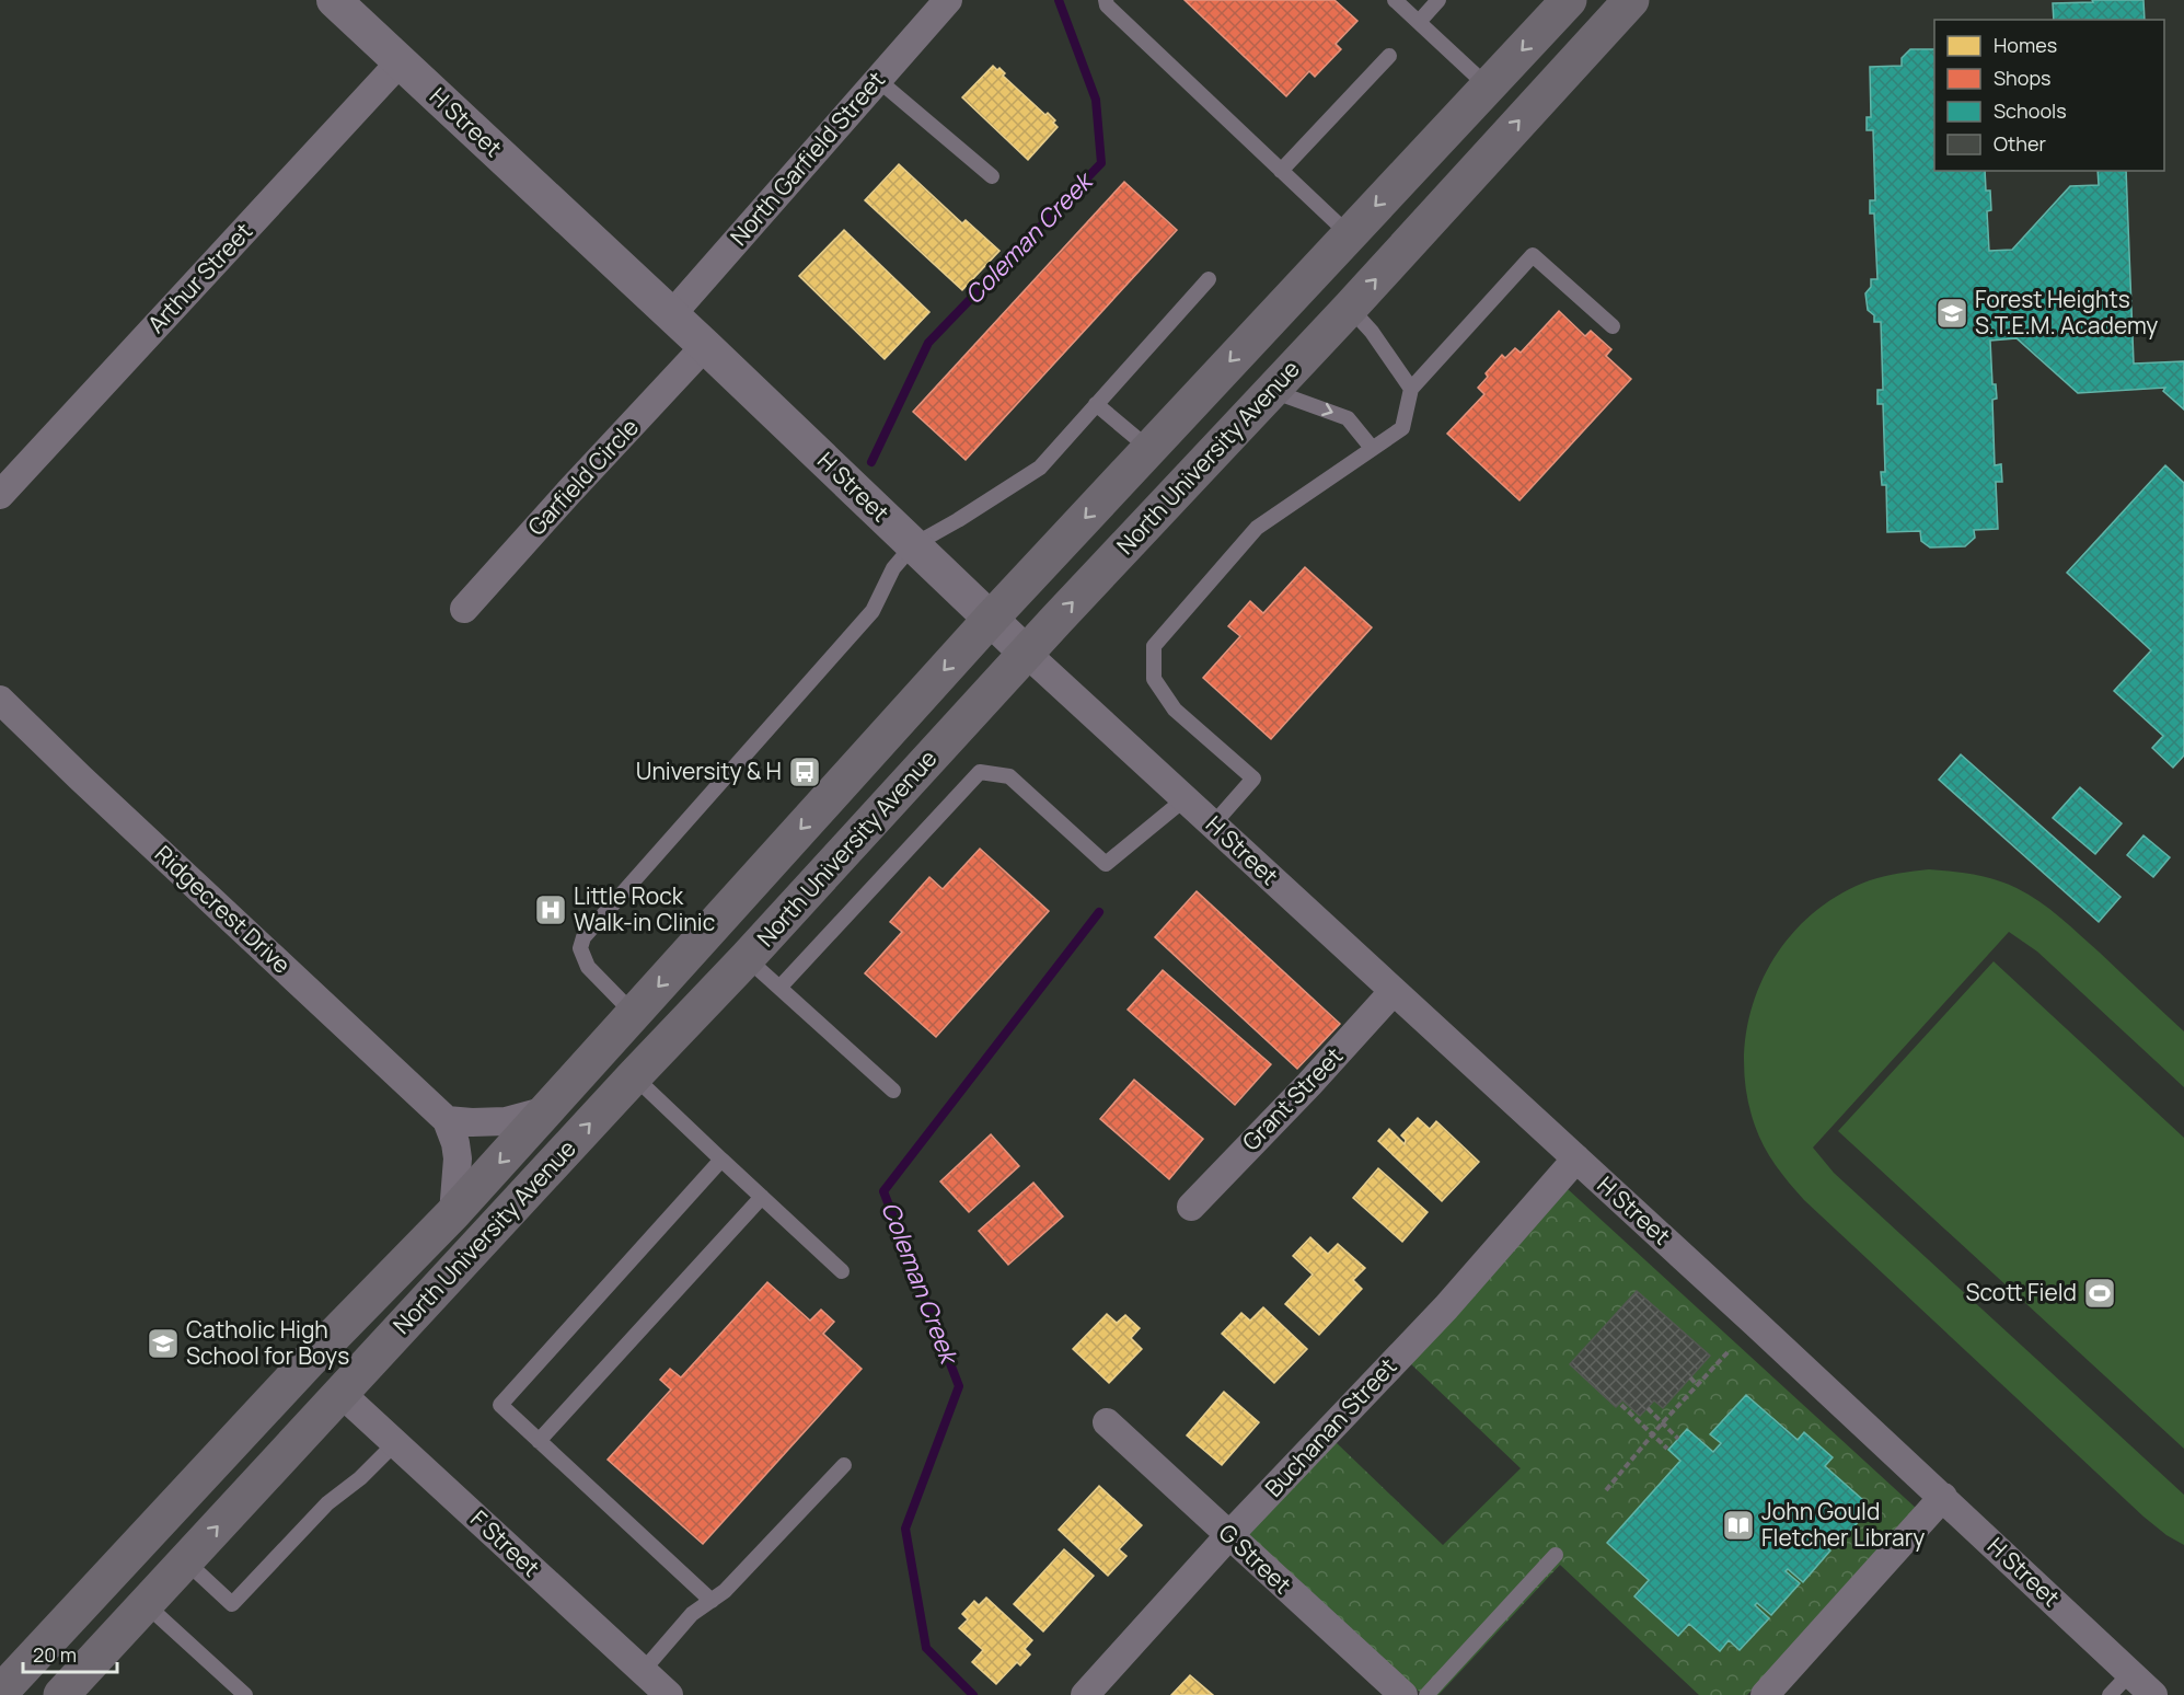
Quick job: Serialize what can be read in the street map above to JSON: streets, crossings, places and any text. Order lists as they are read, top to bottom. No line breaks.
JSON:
{"streets":{"main road":["North University Avenue"],"street":["H Street","North Garfield Street","Arthur Street","Garfield Circle","Ridgecrest Drive","Grant Street","Buchanan Street","F Street","G Street"]},"crossings":[["H Street","North Garfield Street"],["H Street","Arthur Street"],["H Street","North University Avenue"],["H Street","Garfield Circle"],["H Street","Grant Street"],["H Street","Buchanan Street"],["North University Avenue","Ridgecrest Drive"],["North University Avenue","F Street"],["Buchanan Street","G Street"]],"water":["Coleman Creek"],"places":{"school or university":["Forest Heights S.T.E.M. Academy","Catholic High School for Boys"],"bus stop":["University & H"],"hospital":["Little Rock Walk-in Clinic"],"sports":["Scott Field"],"library":["John Gould Fletcher Library"]},"legend":["Homes","Shops","Schools","Other"],"scale_bar":"20 m"}
